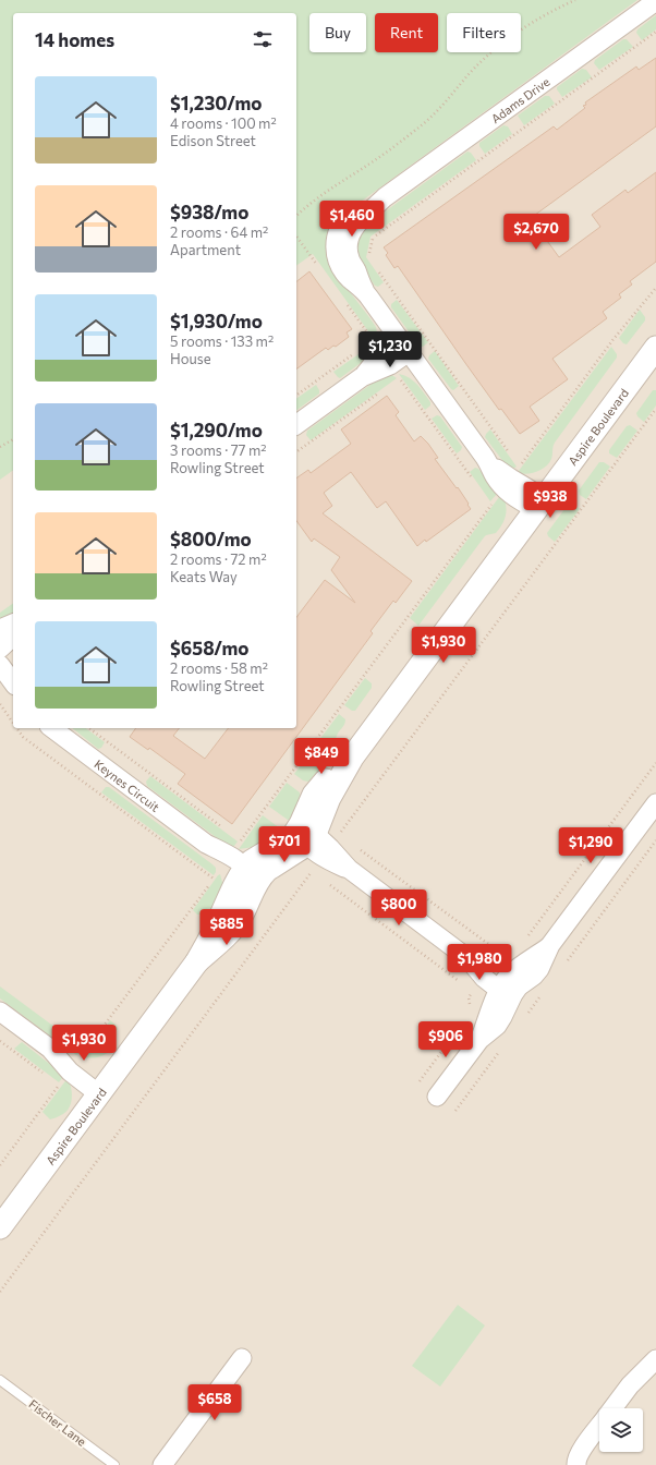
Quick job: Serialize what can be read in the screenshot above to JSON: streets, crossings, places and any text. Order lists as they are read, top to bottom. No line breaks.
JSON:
{"streets":{"street":["Adams Drive","Aspire Boulevard","Keynes Circuit"],"lane":["Fischer Lane"]},"crossings":[["Adams Drive","Aspire Boulevard"],["Aspire Boulevard","Keynes Circuit"]],"page":{"chip":["Buy","Rent","Filters"],"heading":"14 homes","list":[{"name":"$1,230/mo","note":"4 rooms · 100 m² · Edison Street"},{"name":"$938/mo","note":"2 rooms · 64 m² · Apartment"},{"name":"$1,930/mo","note":"5 rooms · 133 m² · House"},{"name":"$1,290/mo","note":"3 rooms · 77 m² · Rowling Street"},{"name":"$800/mo","note":"2 rooms · 72 m² · Keats Way"},{"name":"$658/mo","note":"2 rooms · 58 m² · Rowling Street"}],"price":["$1,460","$2,670","$1,230","$938","$1,930","$849","$701","$1,290","$800","$885","$1,980","$906","$1,930","$658"]}}
